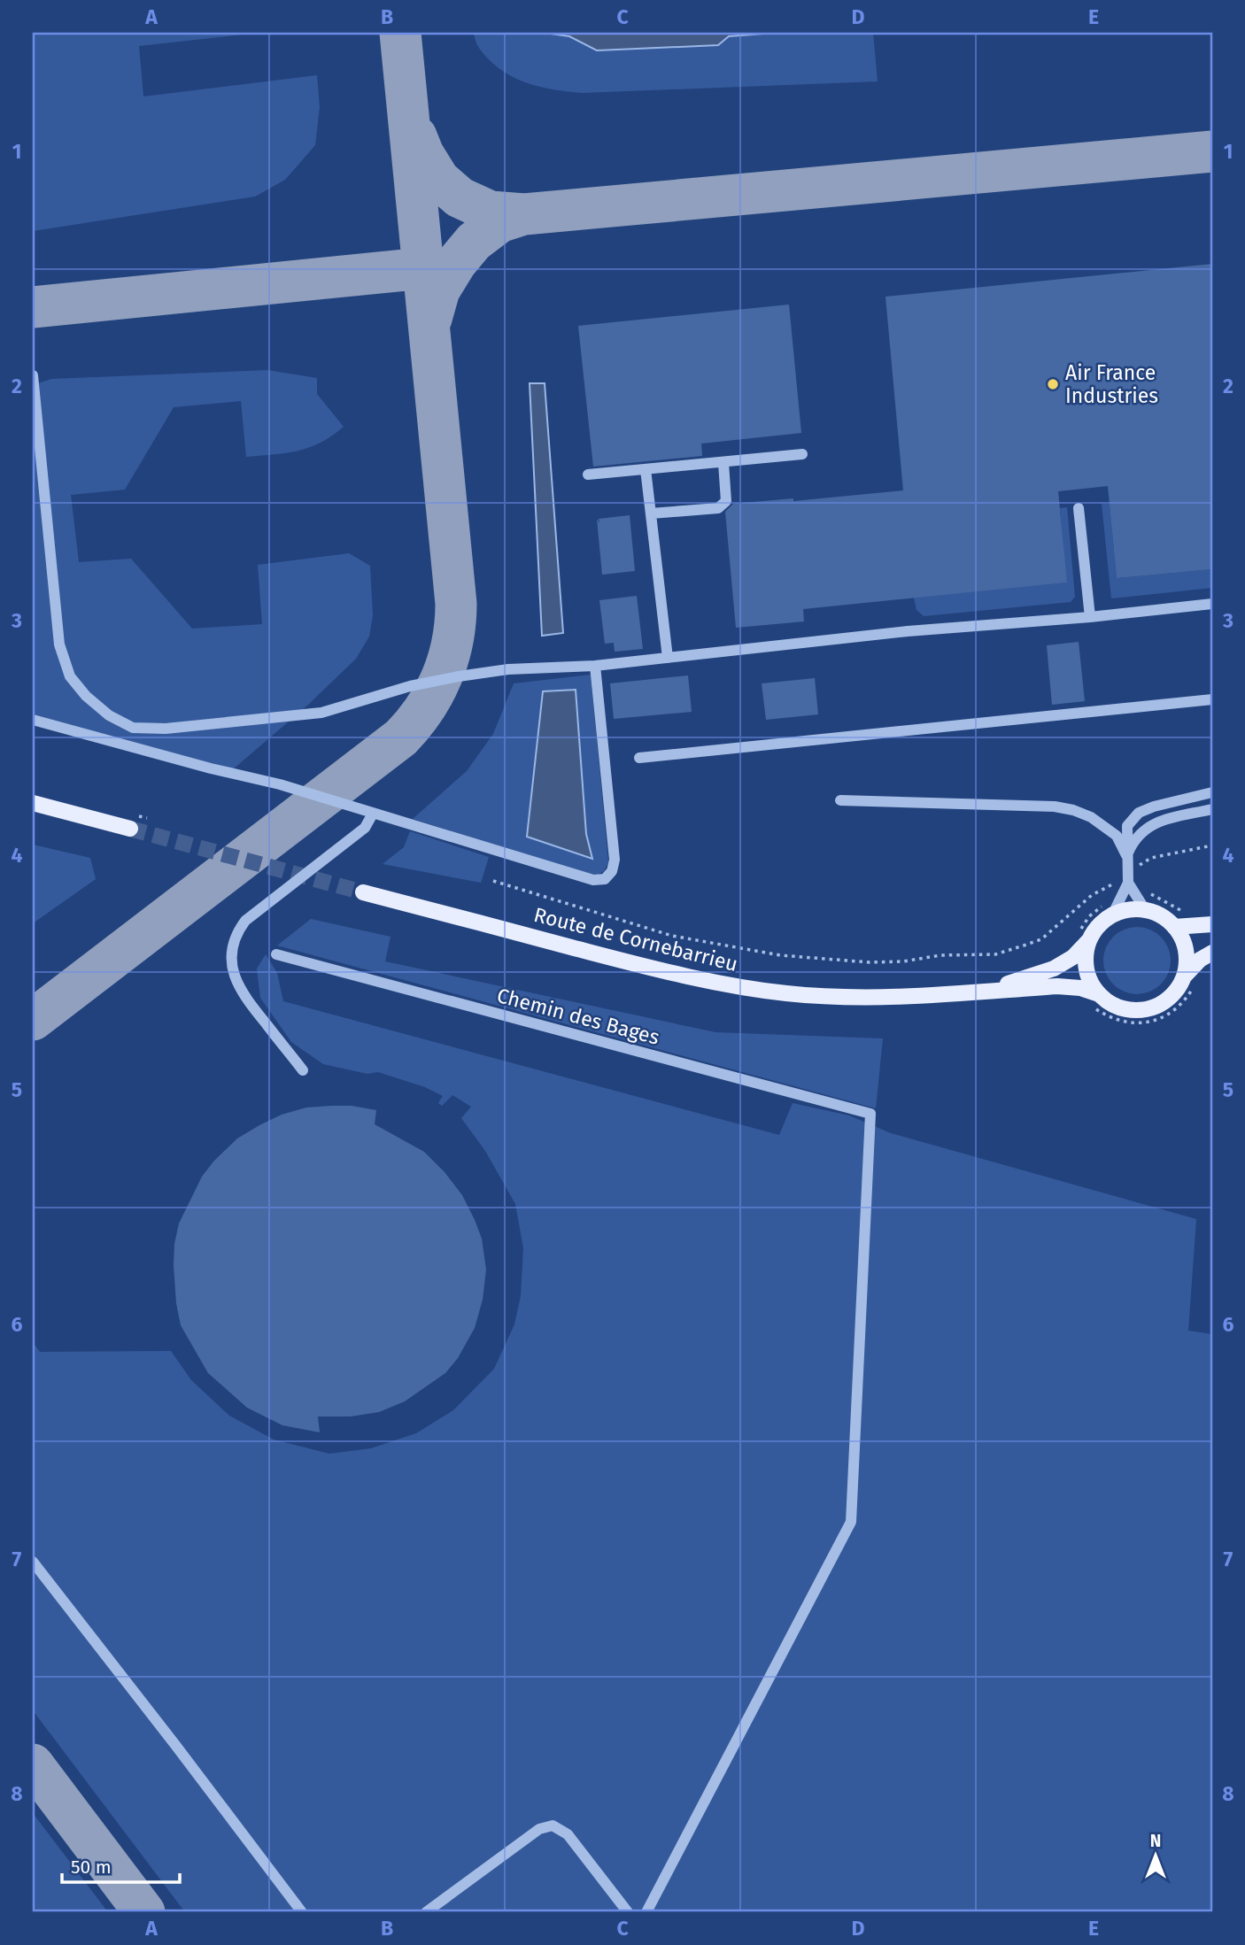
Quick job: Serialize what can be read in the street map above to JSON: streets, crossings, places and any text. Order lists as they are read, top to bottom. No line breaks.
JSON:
{"streets":{"main road":["Route de Cornebarrieu"],"street":["Chemin des Bages"]},"places":["Air France Industries"],"scale_bar":"50 m","north":"top","grid":{"columns":["A","B","C","D","E"],"rows":["1","2","3","4","5","6","7","8"]}}
